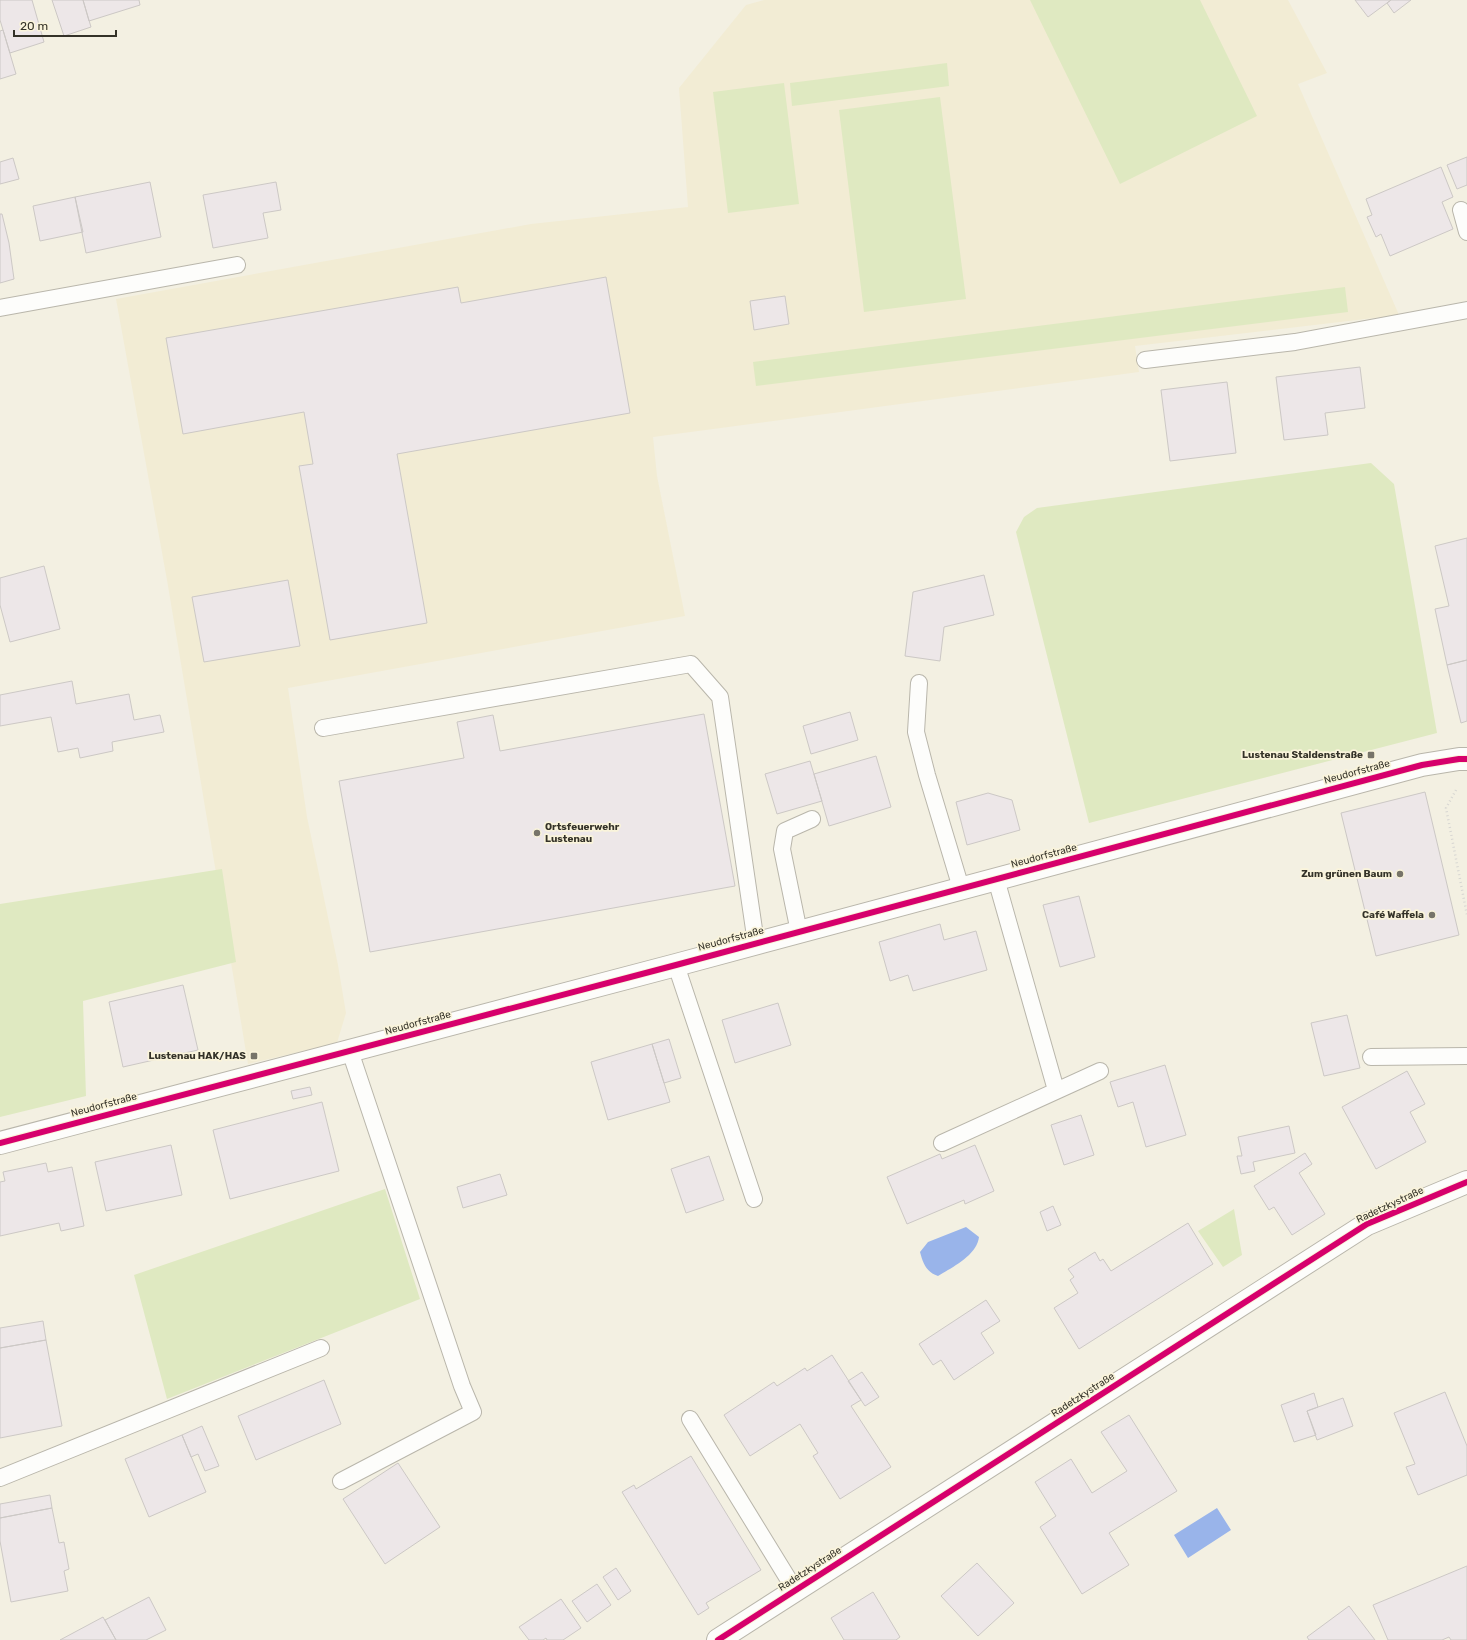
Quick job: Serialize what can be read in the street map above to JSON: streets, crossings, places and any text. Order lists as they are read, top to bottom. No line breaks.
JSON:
{"streets":{"street":["Neudorfstraße","Radetzkystraße"]},"places":{"transit":["Lustenau Staldenstraße","Lustenau HAK/HAS"],"other":["Ortsfeuerwehr Lustenau","Zum grünen Baum","Café Waffela"]},"scale_bar":"20 m"}
